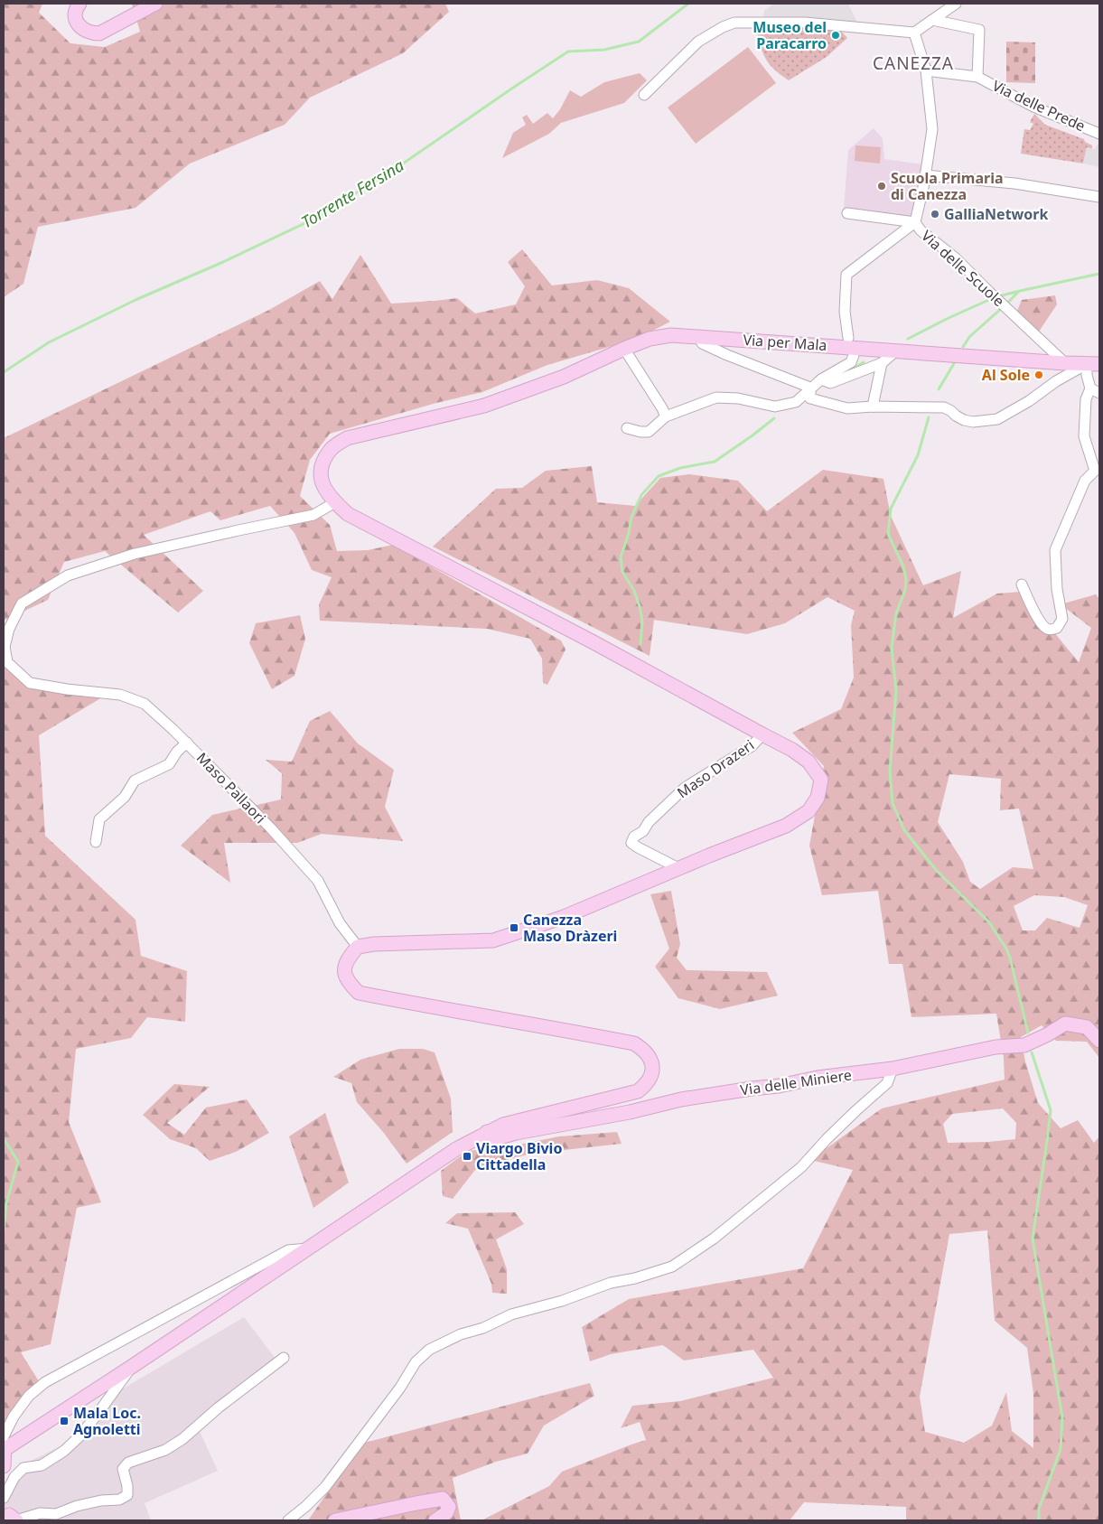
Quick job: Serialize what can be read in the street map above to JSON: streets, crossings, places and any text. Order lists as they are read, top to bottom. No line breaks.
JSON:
{"streets":{"main road":["Via per Mala","Via delle Miniere"],"street":["Via delle Prede","Via delle Scuole","Maso Drazeri","Maso Pallaori"]},"crossings":[["Via delle Scuole","Via per Mala"],["Via per Mala","Maso Drazeri"],["Via per Mala","Maso Pallaori"]],"districts":["CANEZZA"],"water":["Torrente Fersina"],"places":{"other":["Museo del Paracarro","Scuola Primaria di Canezza","GalliaNetwork","Al Sole"],"transit":["Canezza Maso Dràzeri","Viargo Bivio Cittadella","Mala Loc. Agnoletti"]}}
